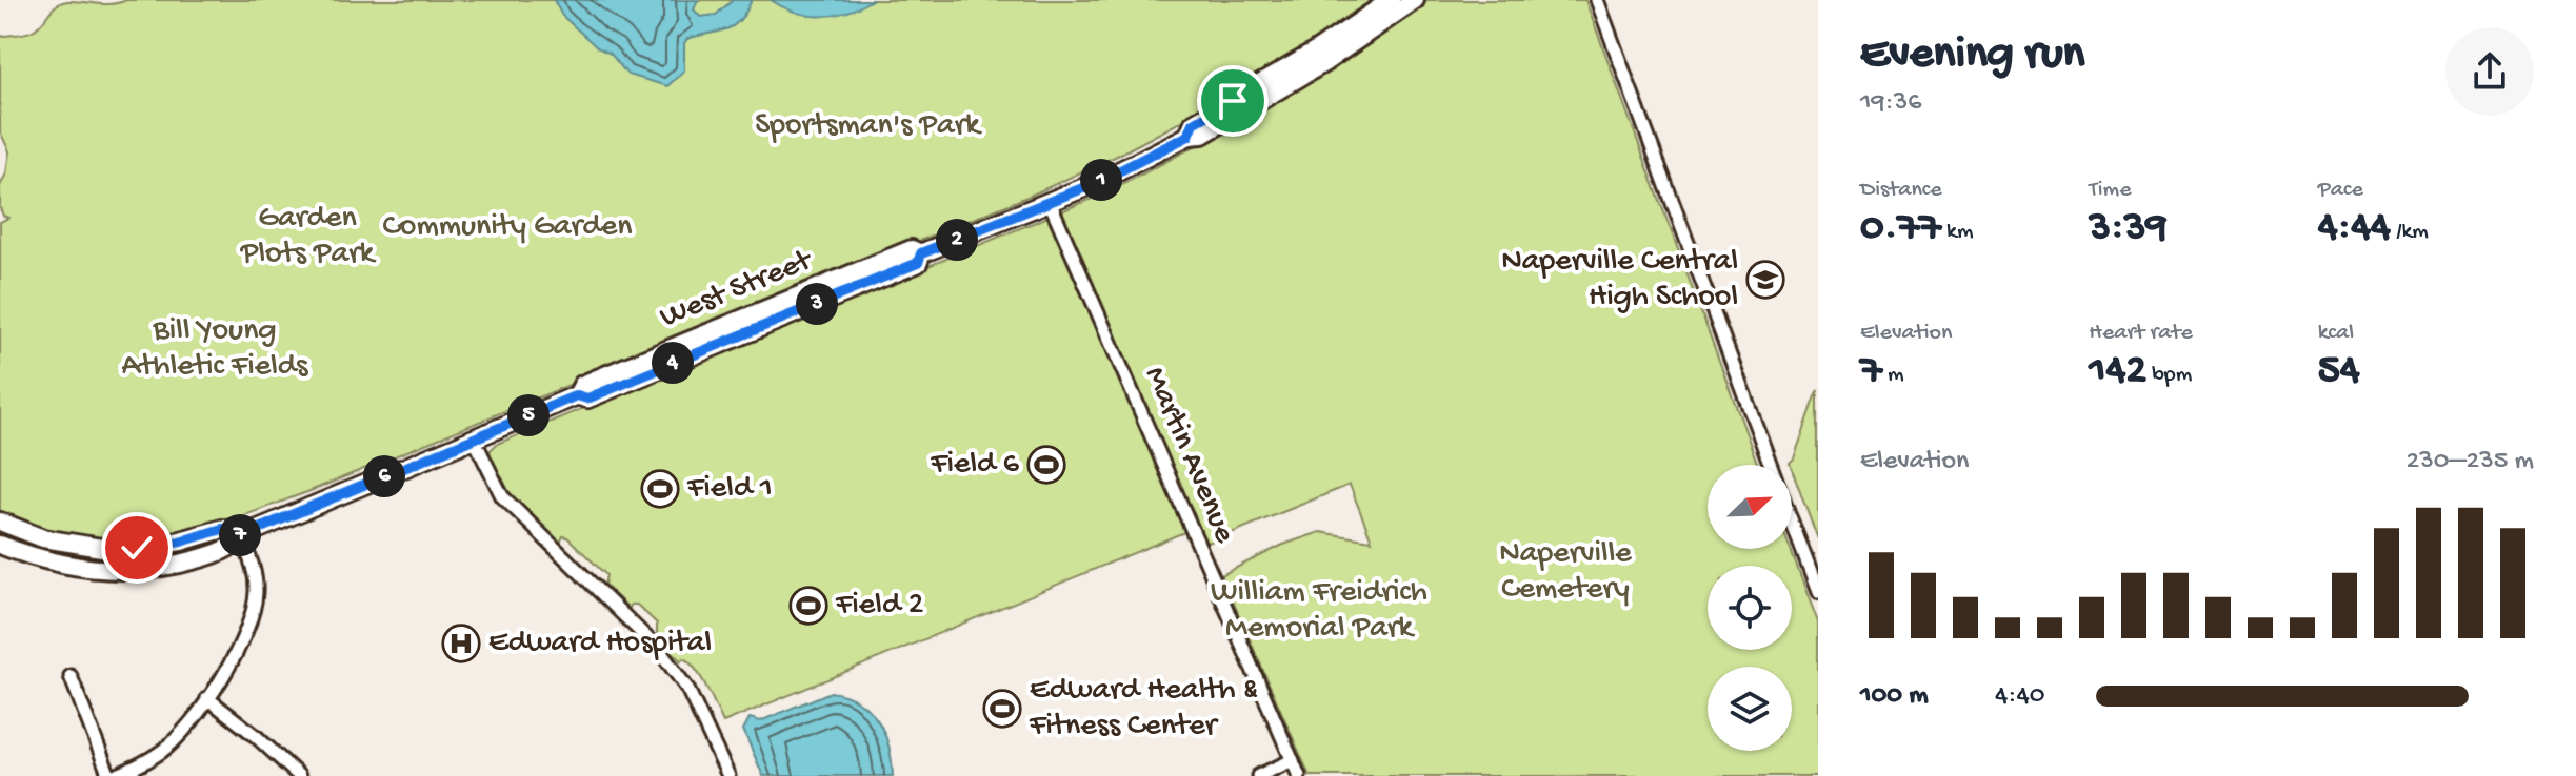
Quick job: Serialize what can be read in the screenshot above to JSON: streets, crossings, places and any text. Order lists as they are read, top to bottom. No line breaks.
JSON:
{"streets":{"street":["West Street","Martin Avenue"]},"crossings":[["West Street","Martin Avenue"]],"parks":["Sportsman's Park","Garden Plots Park","Community Garden","Bill Young Athletic Fields","Naperville Cemetery","William Freidrich Memorial Park"],"places":{"school or university":["Naperville Central High School"],"sports":["Field 6","Field 1","Field 2","Edward Health & Fitness Center"],"hospital":["Edward Hospital"]},"north":"top right","page":{"heading":["Evening run","19:36"],"stats":[["Distance","0.77 km"],["Time","3:39"],["Pace","4:44 /km"],["Elevation","7 m"],["Heart rate","142 bpm"],["kcal","54"]],"pins":["1","2","3","4","5","6","7"],"chart":["Elevation","230–235 m"],"list":[{"name":"100 m","note":"4:40"}]}}
